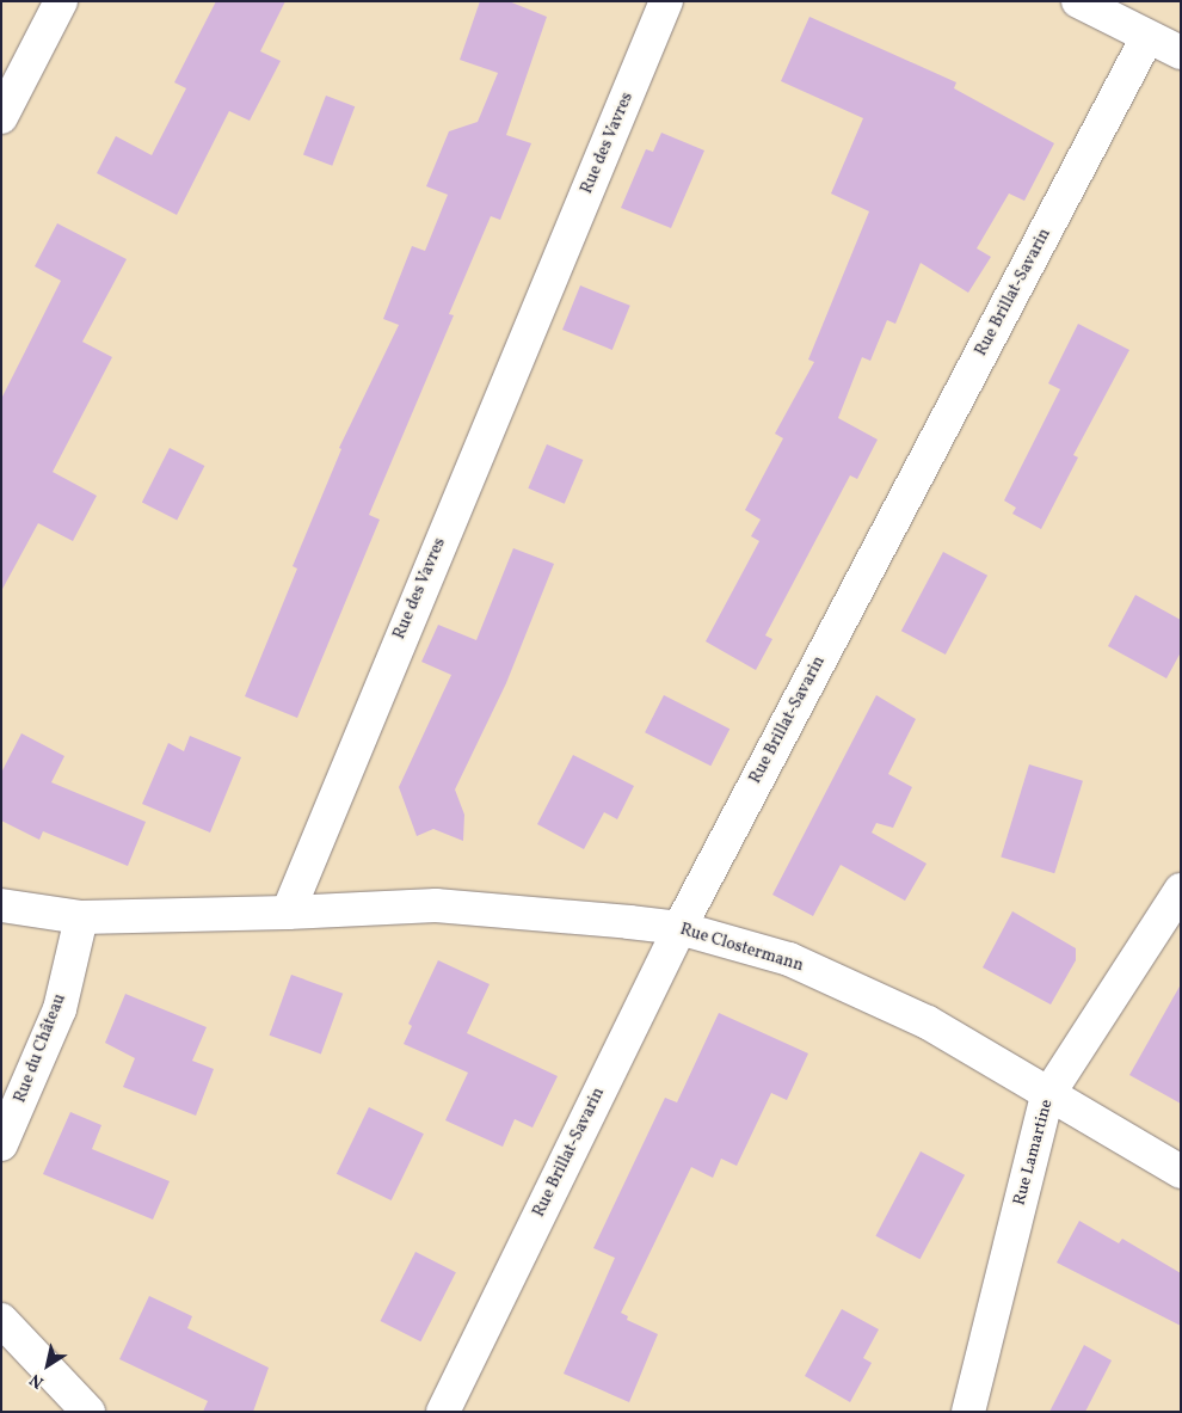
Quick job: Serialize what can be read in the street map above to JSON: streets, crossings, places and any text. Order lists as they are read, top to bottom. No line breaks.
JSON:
{"streets":{"street":["Rue des Vavres","Rue Brillat-Savarin","Rue Clostermann","Rue du Château","Rue Lamartine"]},"crossings":[["Rue des Vavres","Rue Clostermann"],["Rue Brillat-Savarin","Rue Clostermann"],["Rue Clostermann","Rue Lamartine"]],"north":"bottom left"}
